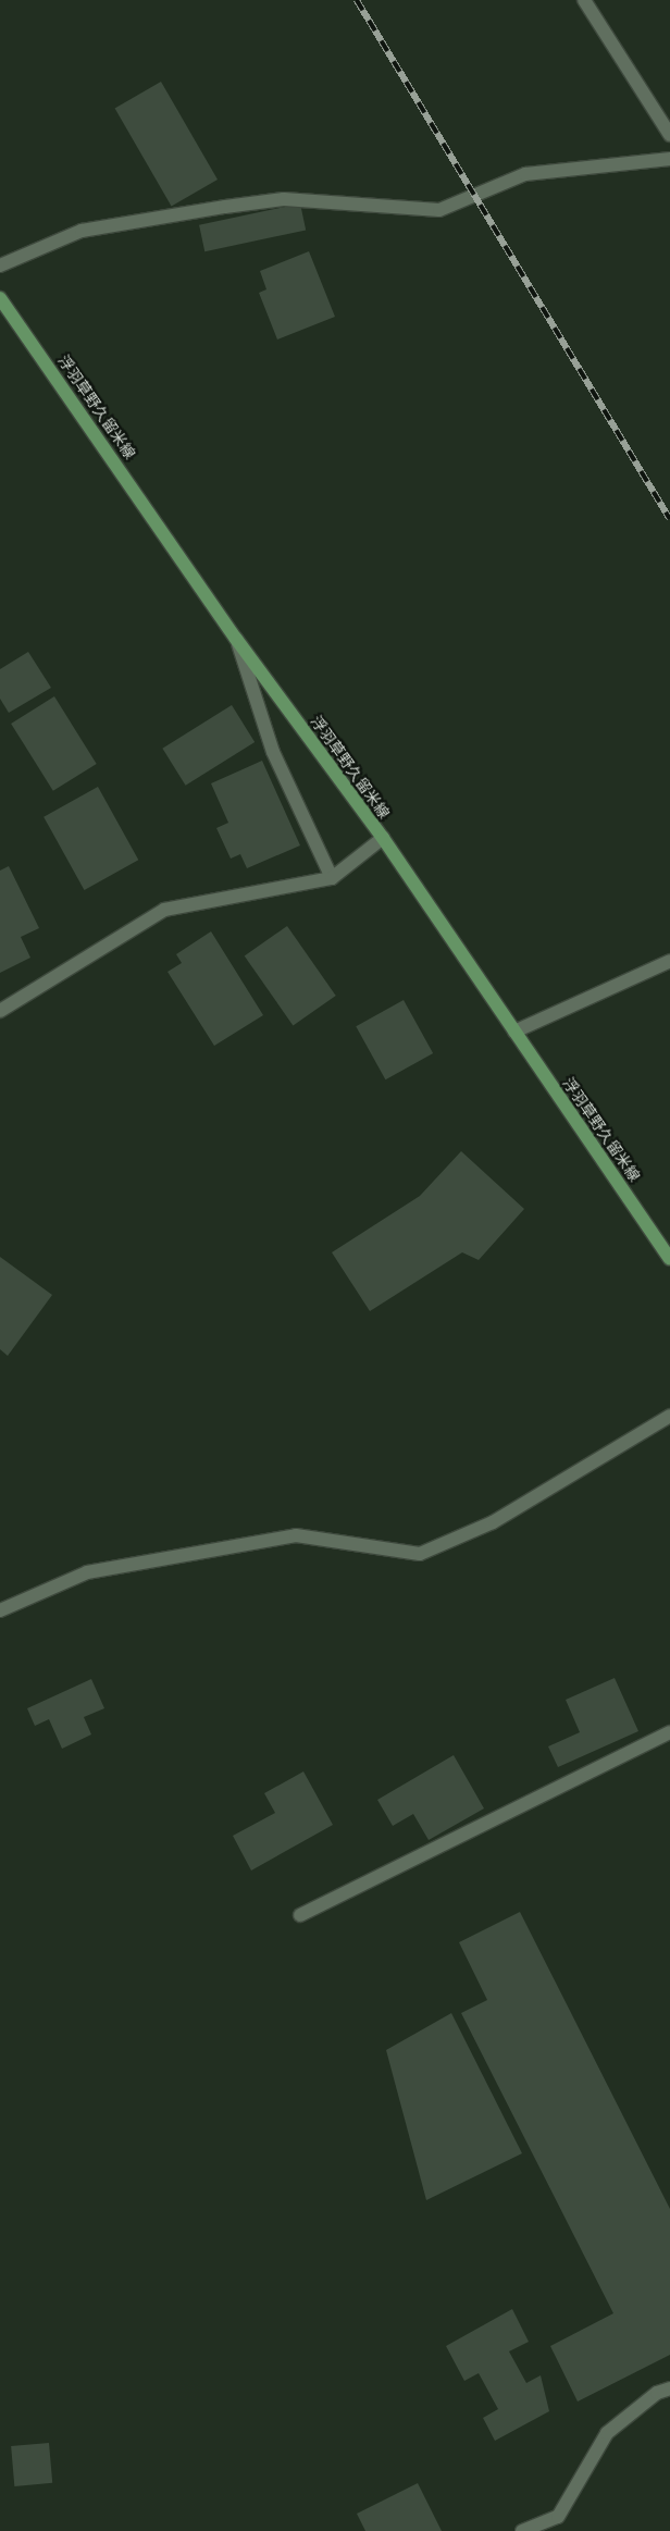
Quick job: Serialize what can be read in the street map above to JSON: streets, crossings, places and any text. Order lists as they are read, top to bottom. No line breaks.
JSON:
{"streets":{"main road":["浮羽草野久留米線"]}}
